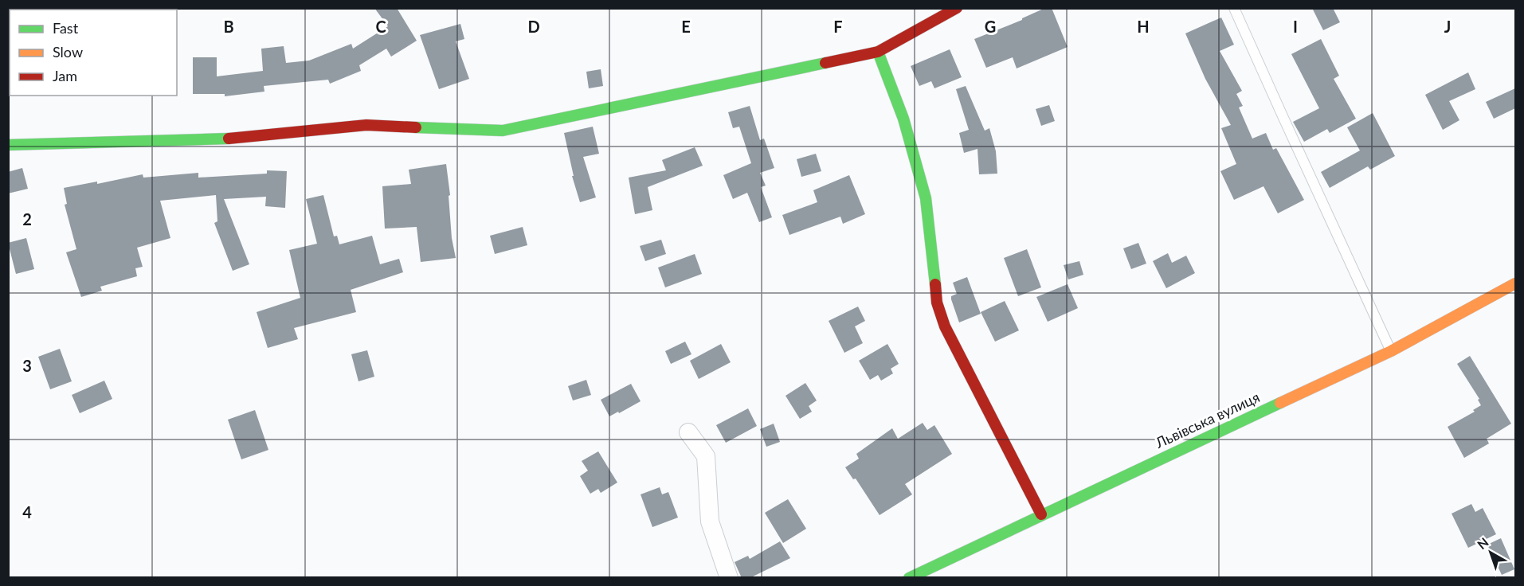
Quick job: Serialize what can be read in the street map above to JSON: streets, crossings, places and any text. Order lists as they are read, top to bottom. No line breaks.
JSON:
{"streets":{"street":["Львівська вулиця"]},"legend":["Fast","Slow","Jam"],"north":"top left","grid":{"columns":["B","C","D","E","F","G","H","I","J"],"rows":["2","3","4"]}}
